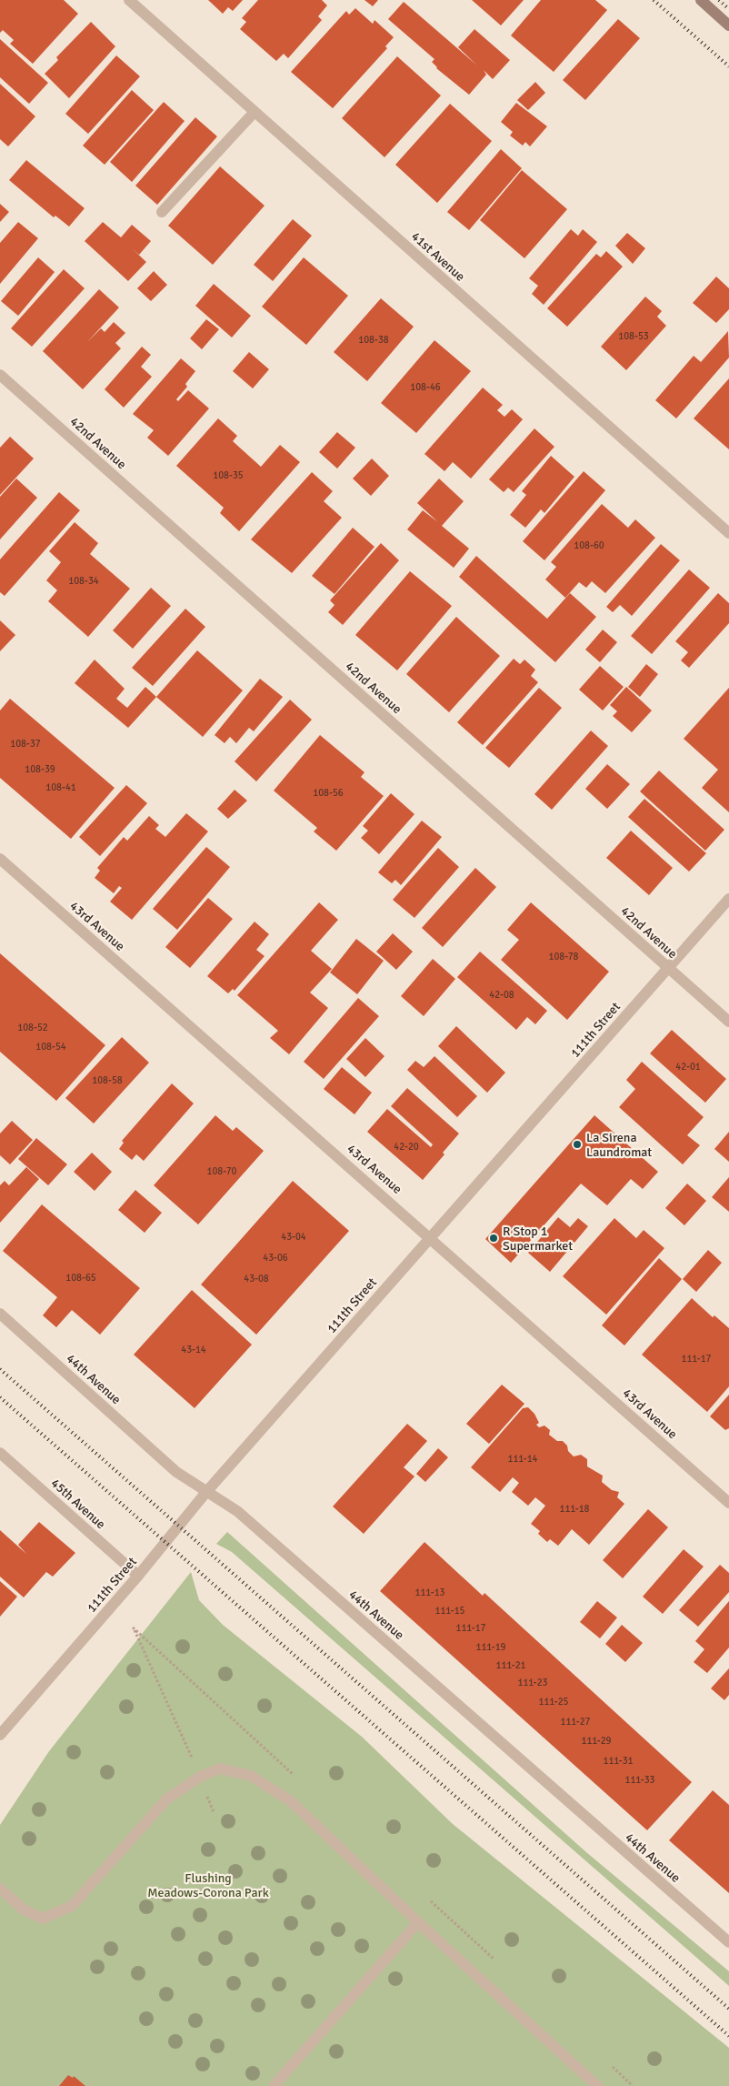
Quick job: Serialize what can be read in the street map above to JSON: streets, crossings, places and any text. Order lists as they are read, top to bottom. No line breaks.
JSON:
{"streets":{"street":["41st Avenue","42nd Avenue","43rd Avenue","111th Street","44th Avenue","45th Avenue"]},"crossings":[["42nd Avenue","111th Street"],["43rd Avenue","111th Street"],["111th Street","44th Avenue"],["111th Street","45th Avenue"]],"parks":["Flushing Meadows-Corona Park"],"places":["La Sirena Laundromat","R Stop 1 Supermarket"],"house_numbers":["108-53","108-38","108-46","108-35","108-60","108-34","108-37","108-39","108-41","108-56","108-78","42-08","108-52","108-54","42-01","108-58","42-20","108-70","43-04","43-06","108-65","43-08","43-14","111-17","111-14","111-18","111-13","111-15","111-17","111-19","111-21","111-23","111-25","111-27","111-29","111-31","111-33"]}
